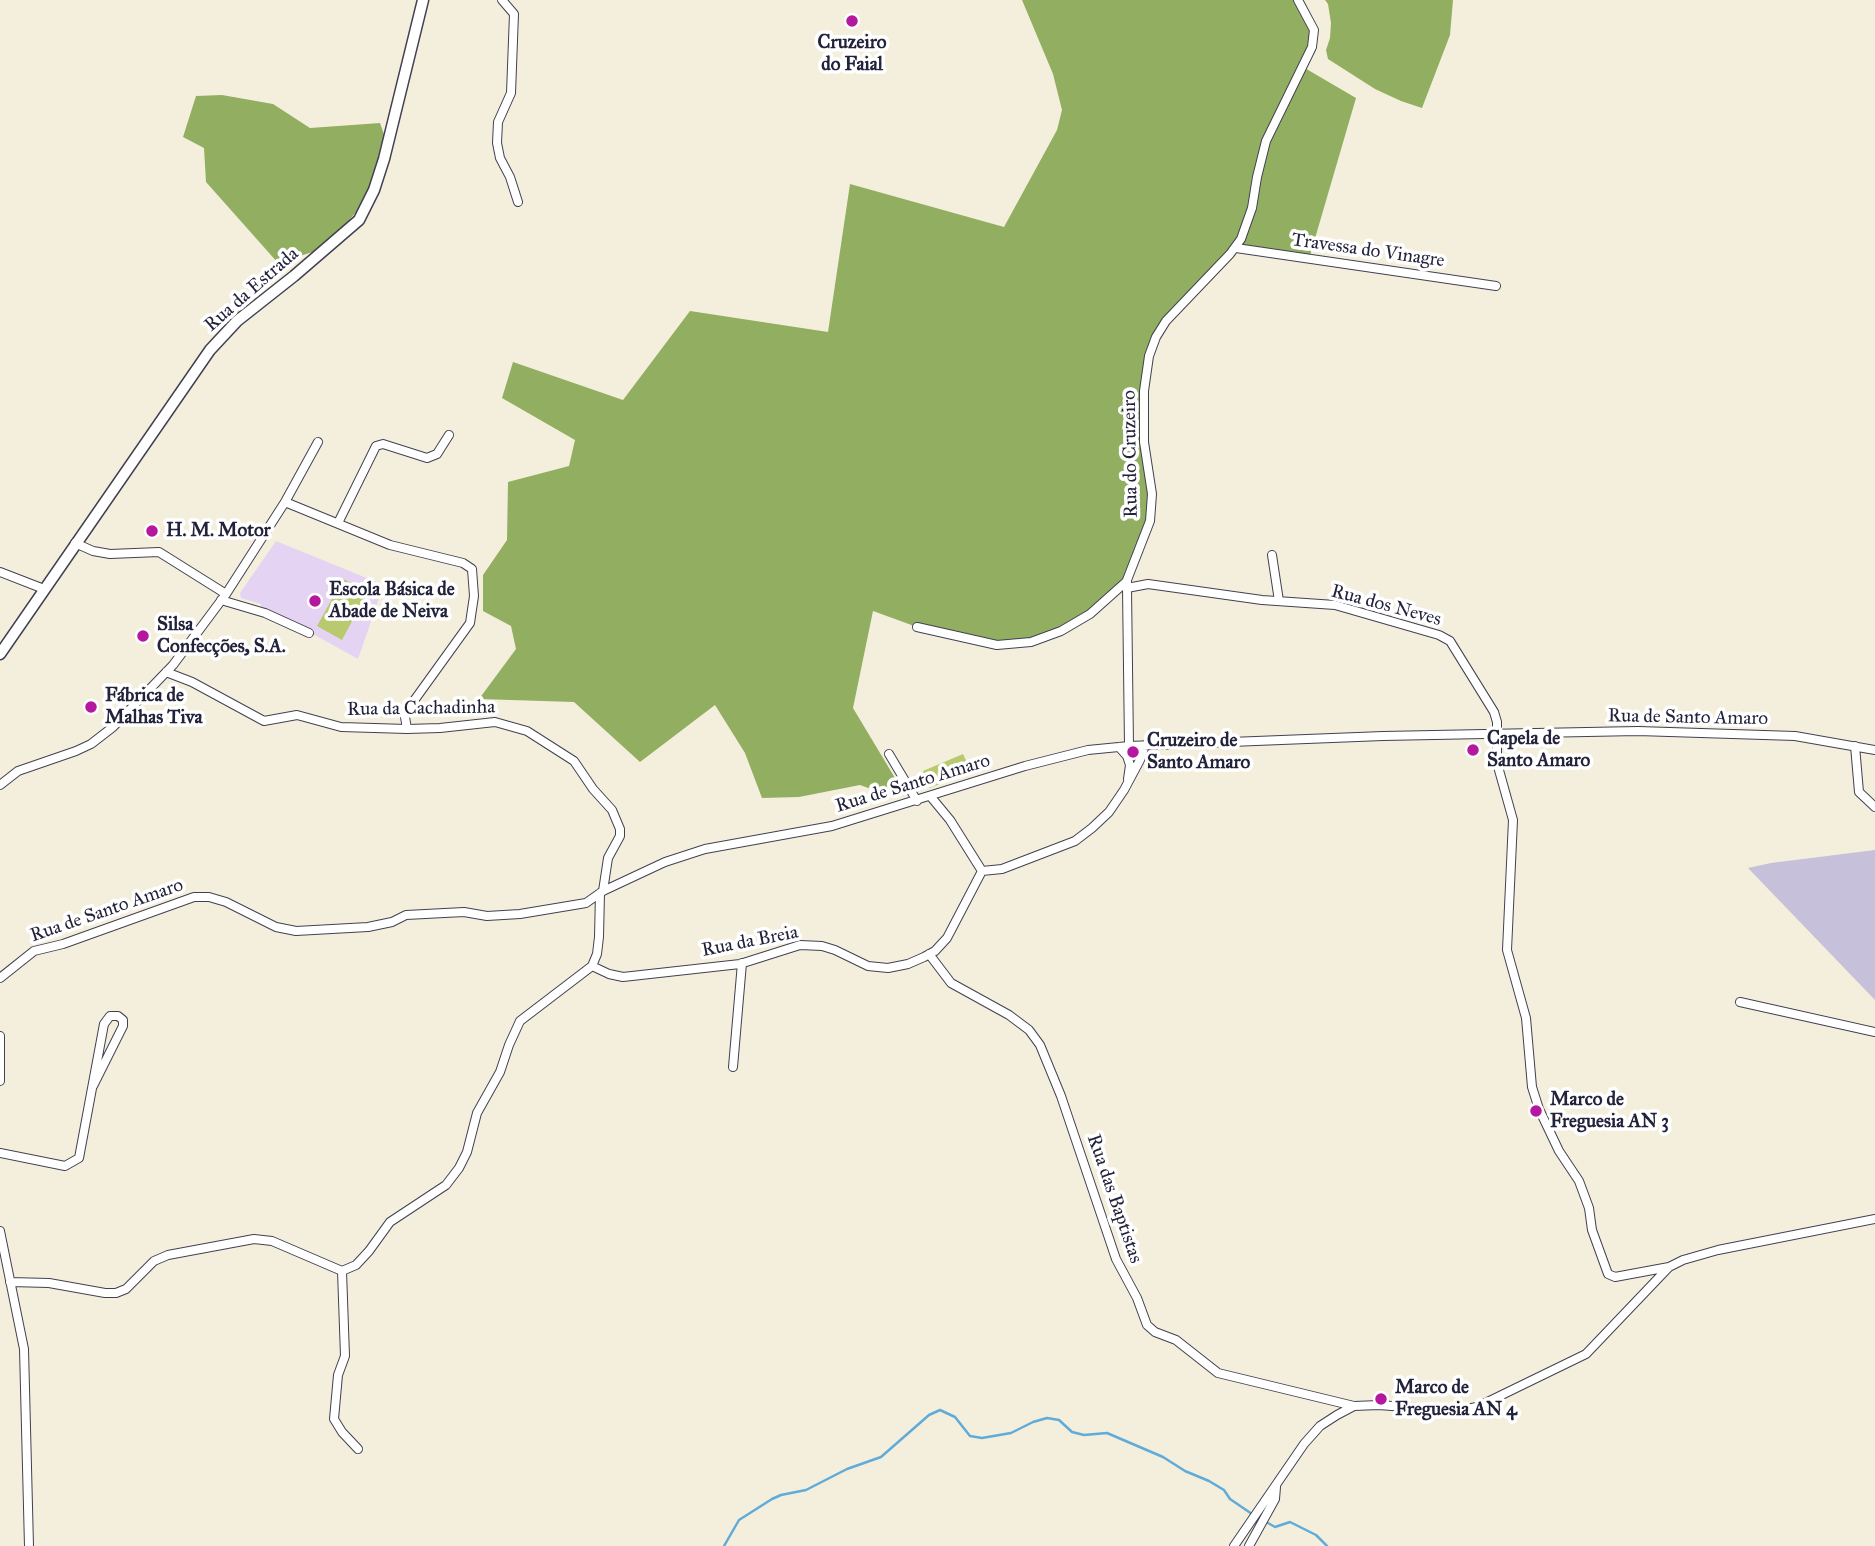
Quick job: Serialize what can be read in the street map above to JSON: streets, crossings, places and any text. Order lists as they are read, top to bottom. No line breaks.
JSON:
{"streets":{"main road":["Rua da Estrada"],"street":["Travessa do Vinagre","Rua do Cruzeiro","Rua dos Neves","Rua da Cachadinha","Rua de Santo Amaro","Rua da Breia","Rua das Baptistas"]},"crossings":[["Travessa do Vinagre","Rua do Cruzeiro"],["Rua do Cruzeiro","Rua dos Neves"],["Rua do Cruzeiro","Rua de Santo Amaro"],["Rua dos Neves","Rua de Santo Amaro"],["Rua da Cachadinha","Rua de Santo Amaro"],["Rua da Cachadinha","Rua da Breia"],["Rua da Breia","Rua das Baptistas"]],"places":["Cruzeiro do Faial","H. M. Motor","Escola Básica de Abade de Neiva","Silsa Confecções, S.A.","Fábrica de Malhas Tiva","Capela de Santo Amaro","Cruzeiro de Santo Amaro","Marco de Freguesia AN 3","Marco de Freguesia AN 4"]}
